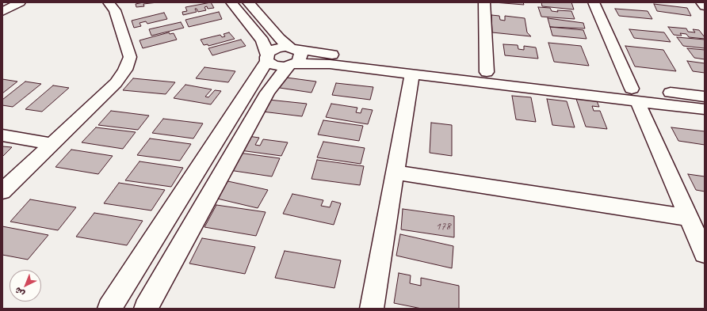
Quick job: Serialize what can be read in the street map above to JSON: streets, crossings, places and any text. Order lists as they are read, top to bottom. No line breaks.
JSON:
{"house_numbers":["178"],"north":"bottom left"}
